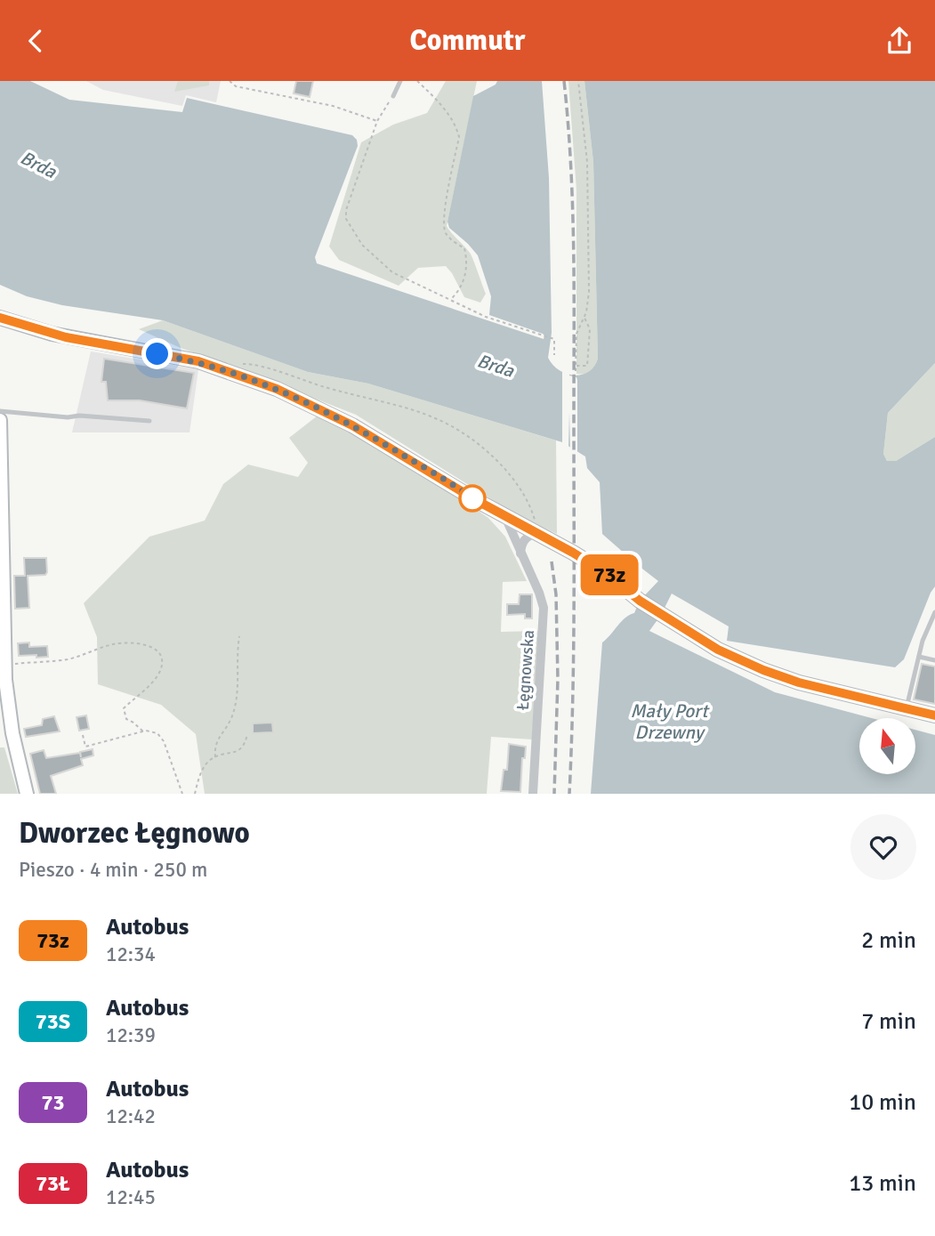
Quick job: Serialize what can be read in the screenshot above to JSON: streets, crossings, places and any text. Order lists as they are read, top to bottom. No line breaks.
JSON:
{"streets":{"street":["Łęgnowska"]},"water":["Brda","Mały Port Drzewny"],"lines":["bus line 73z"],"north":"top","page":{"header":"Commutr","on_map":"73z","heading":["Dworzec Łęgnowo","Pieszo · 4 min · 250 m"],"list":[{"mark":"73z","name":"Autobus","note":"12:34","value":"2 min"},{"mark":"73S","name":"Autobus","note":"12:39","value":"7 min"},{"mark":"73","name":"Autobus","note":"12:42","value":"10 min"},{"mark":"73Ł","name":"Autobus","note":"12:45","value":"13 min"}]}}
